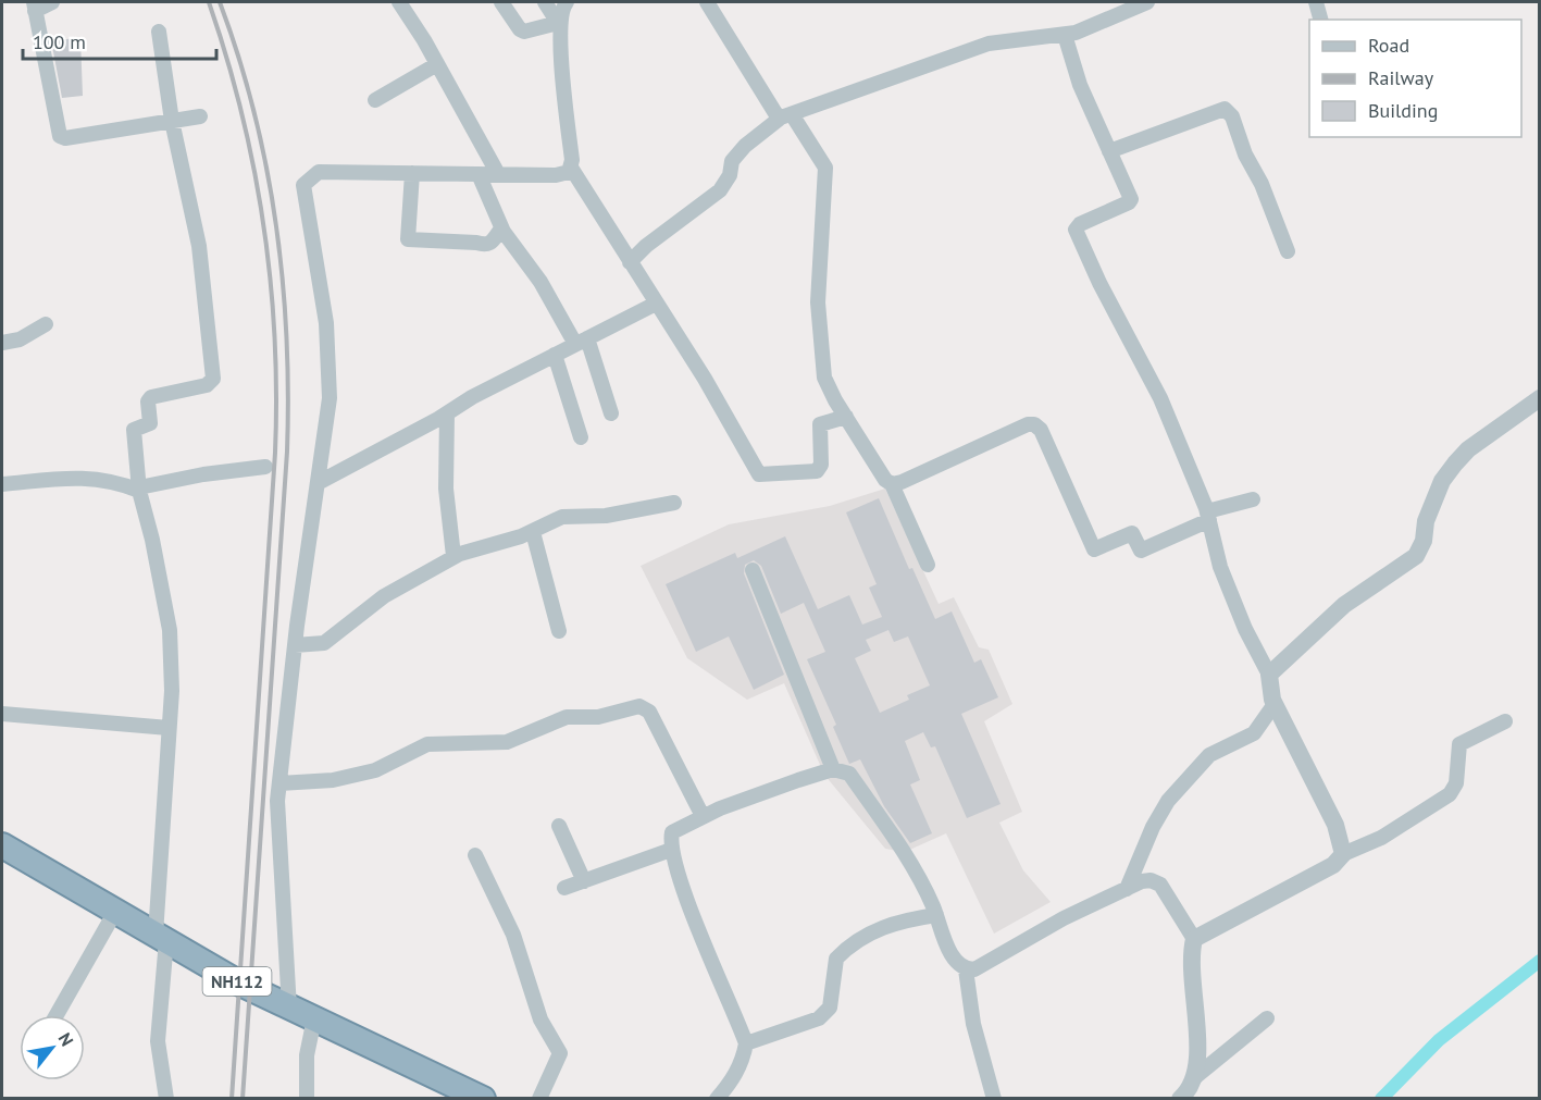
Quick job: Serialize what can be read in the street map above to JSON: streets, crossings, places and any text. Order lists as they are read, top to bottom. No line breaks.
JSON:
{"streets":{"highway":["NH112"]},"legend":["Road","Railway","Building"],"scale_bar":"100 m","north":"top right"}
